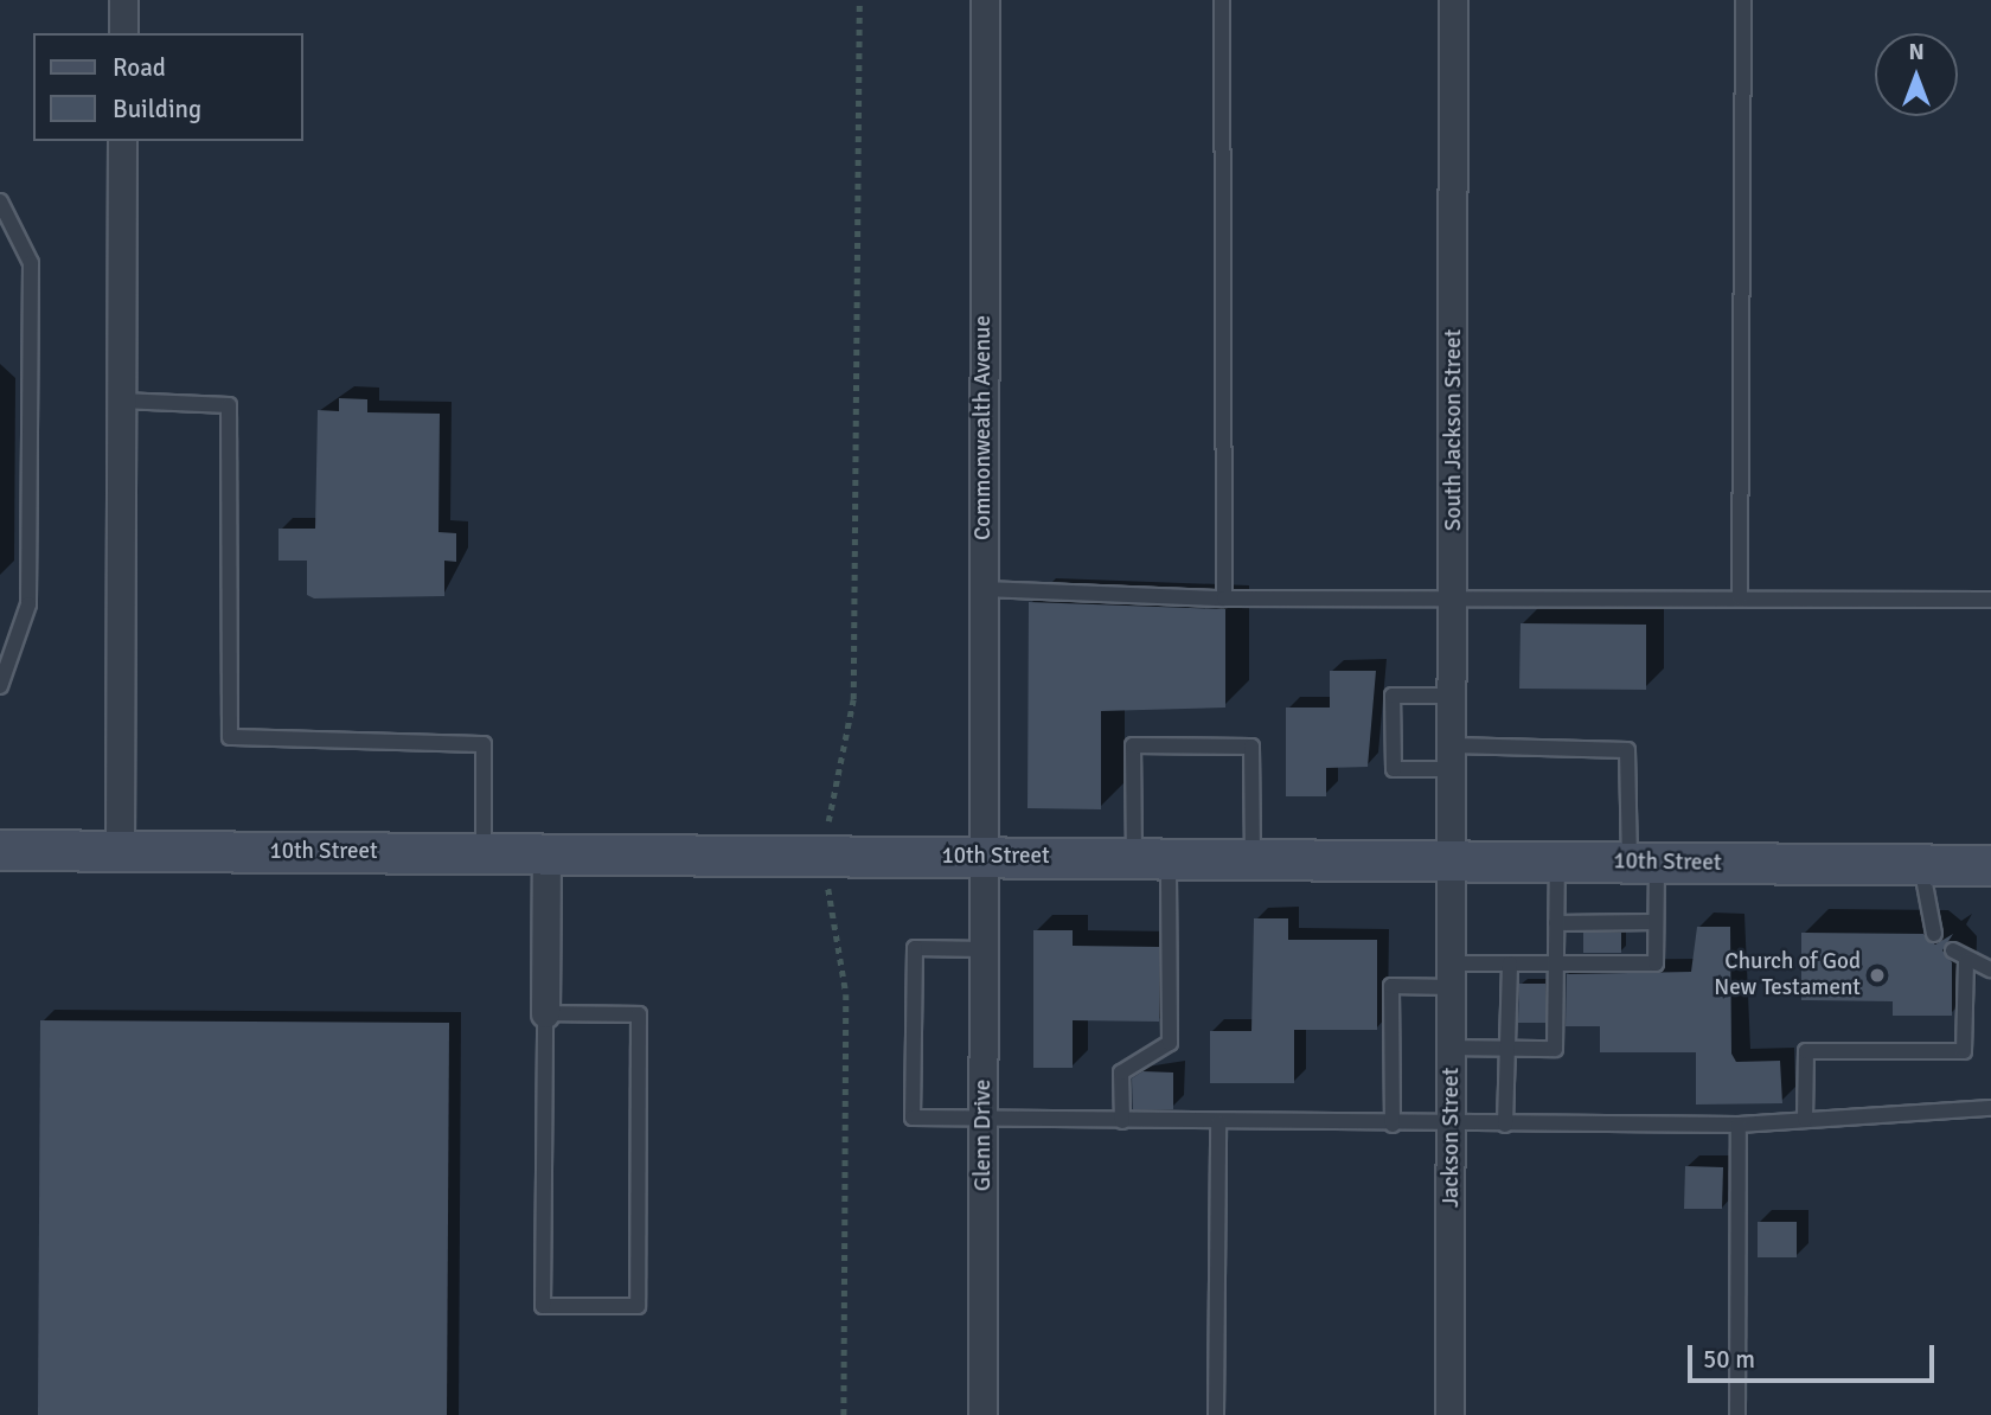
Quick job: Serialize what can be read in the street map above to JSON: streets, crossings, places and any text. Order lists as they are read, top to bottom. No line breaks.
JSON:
{"streets":{"street":["Commonwealth Avenue","South Jackson Street","10th Street","Glenn Drive","Jackson Street"]},"crossings":[["Commonwealth Avenue","10th Street"],["Commonwealth Avenue","Glenn Drive"],["South Jackson Street","10th Street"],["South Jackson Street","Jackson Street"],["10th Street","Glenn Drive"],["10th Street","Jackson Street"]],"places":["Church of God New Testament"],"legend":["Road","Building"],"scale_bar":"50 m","north":"top"}
